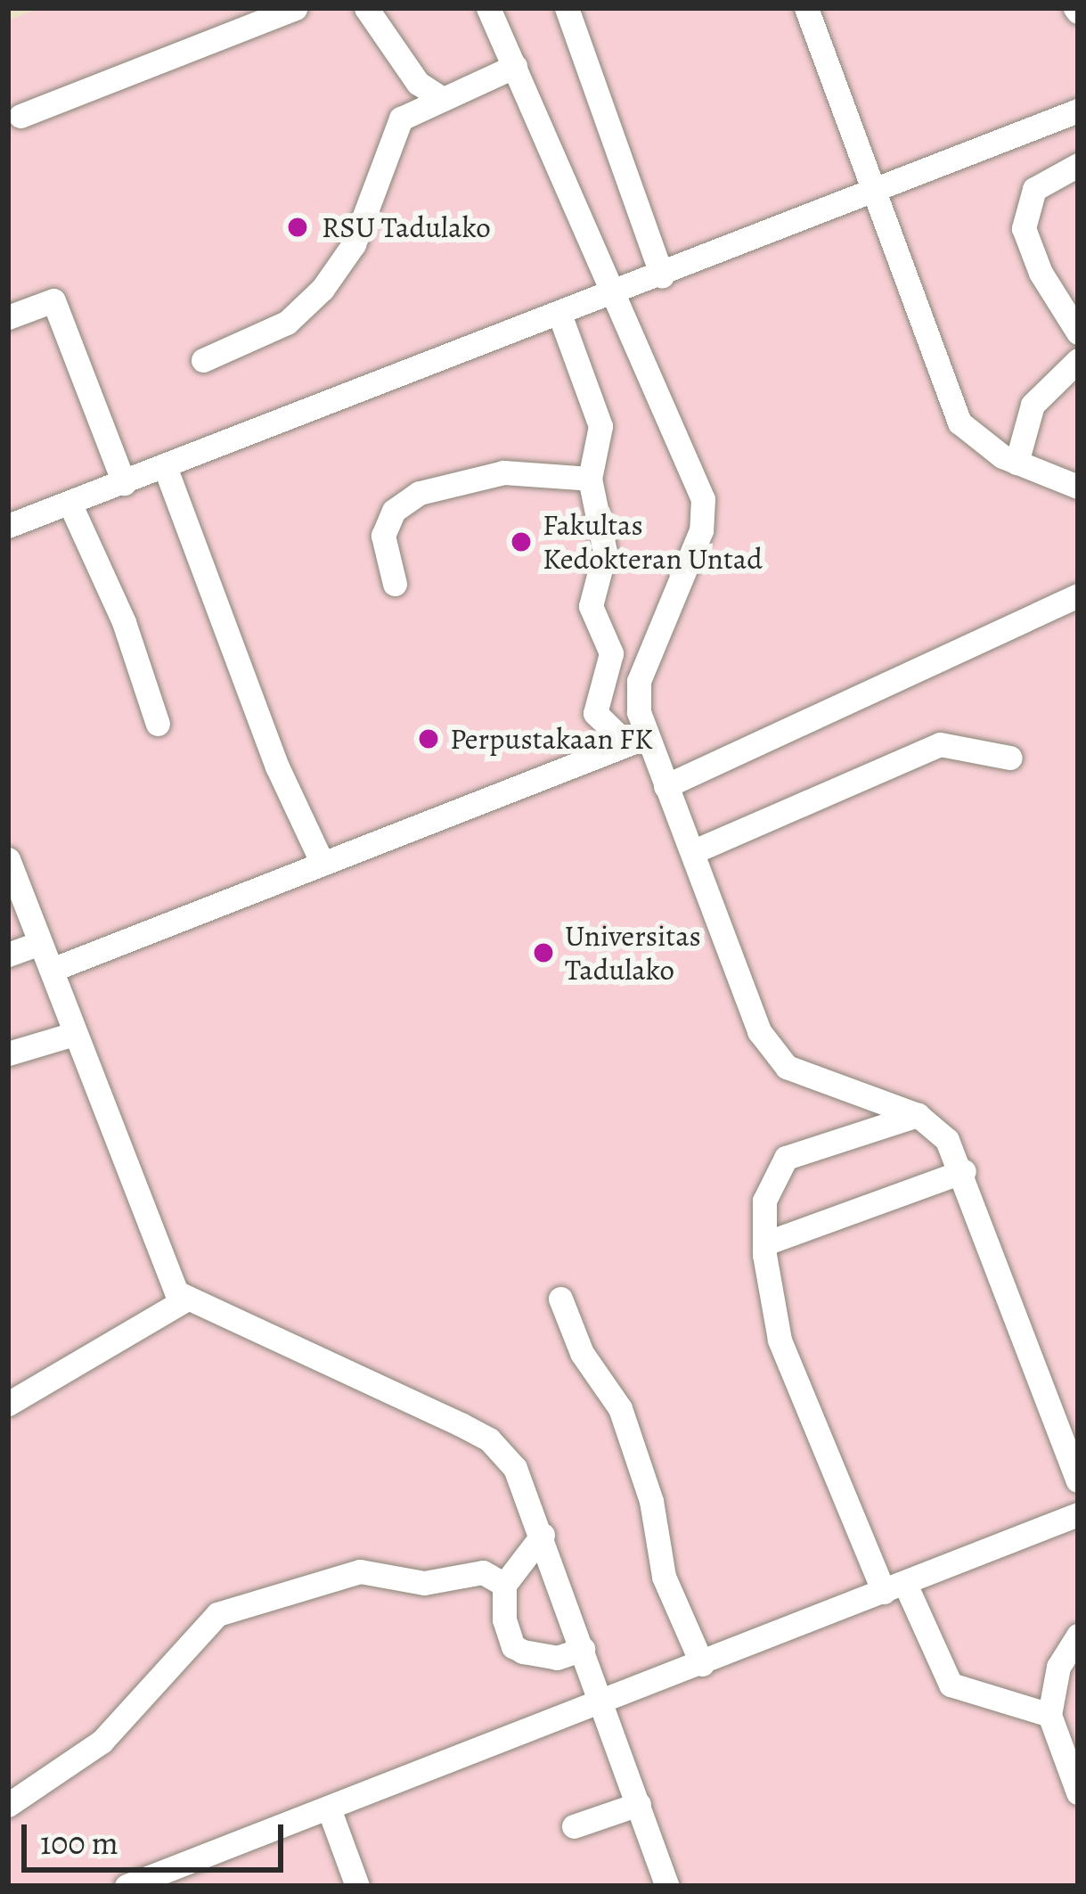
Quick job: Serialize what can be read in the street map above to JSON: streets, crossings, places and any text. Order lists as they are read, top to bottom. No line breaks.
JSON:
{"places":["RSU Tadulako","Fakultas Kedokteran Untad","Perpustakaan FK","Universitas Tadulako"],"scale_bar":"100 m"}
